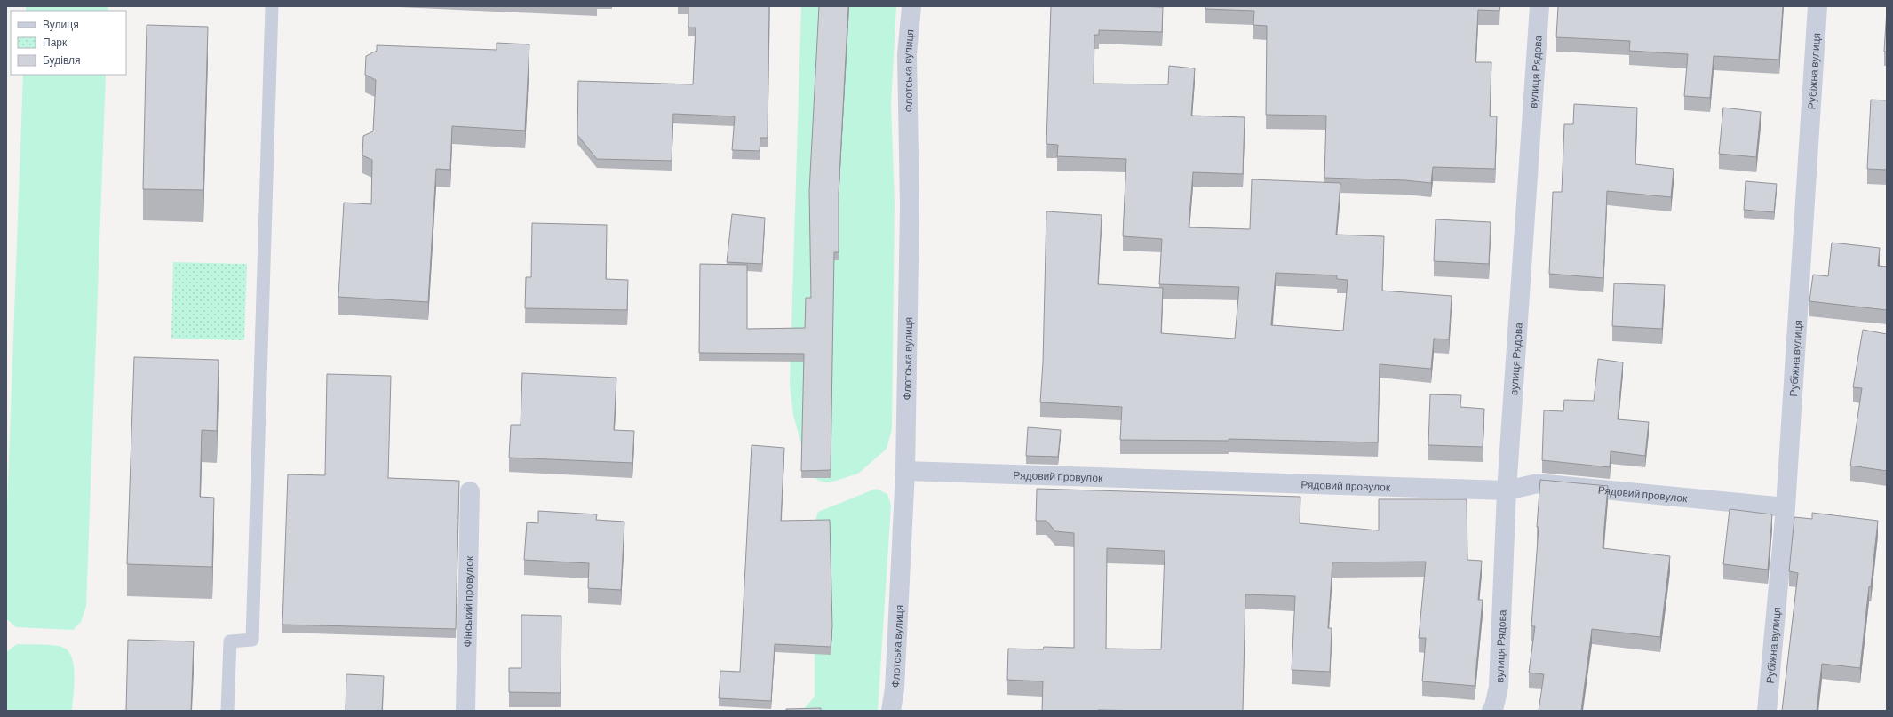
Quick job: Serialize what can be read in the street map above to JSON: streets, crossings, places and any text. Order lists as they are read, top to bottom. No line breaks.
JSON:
{"streets":{"street":["Флотська вулиця","Рубіжна вулиця","вулиця Рядова","Рядовий провулок","Фінський провулок"]},"crossings":[["Флотська вулиця","Рядовий провулок"],["Рубіжна вулиця","Рядовий провулок"],["вулиця Рядова","Рядовий провулок"]],"legend":["Вулиця","Парк","Будівля"]}
